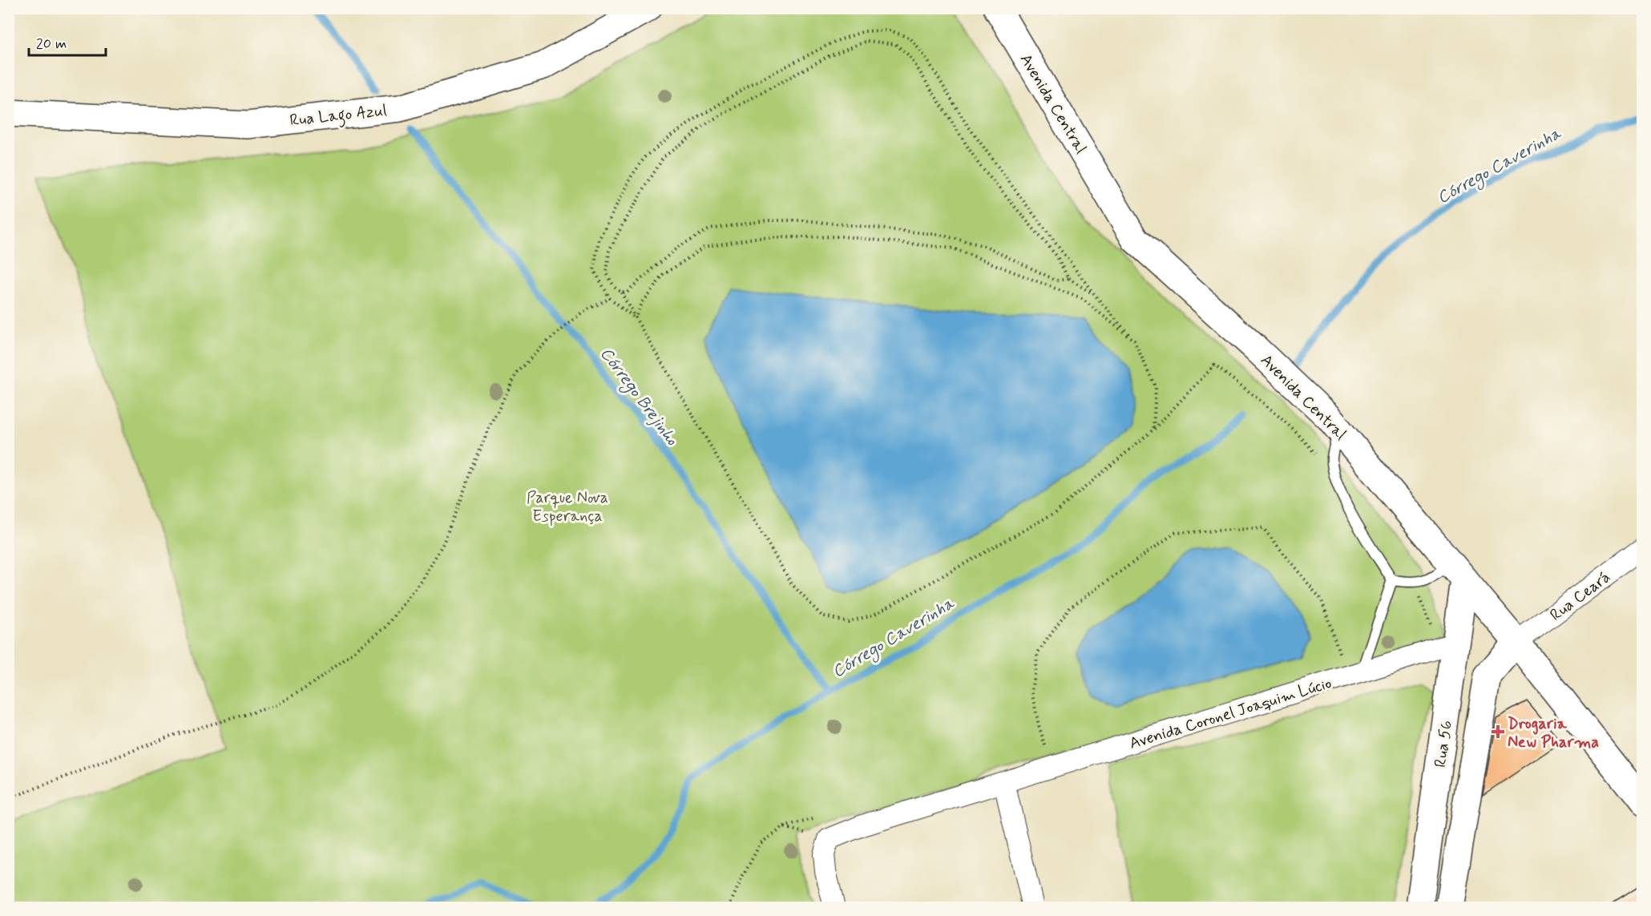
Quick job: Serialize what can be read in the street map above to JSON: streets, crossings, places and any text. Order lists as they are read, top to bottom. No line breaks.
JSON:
{"streets":{"street":["Avenida Central","Rua Lago Azul","Rua Ceará","Avenida Coronel Joaquim Lúcio","Rua 56"]},"crossings":[["Avenida Central","Rua Ceará"],["Avenida Central","Rua 56"],["Rua Ceará","Rua 56"],["Avenida Coronel Joaquim Lúcio","Rua 56"]],"water":["Córrego Caverinha","Córrego Brejinho"],"parks":["Parque Nova Esperança"],"places":{"health":["Drogaria New Pharma"]},"scale_bar":"20 m"}
